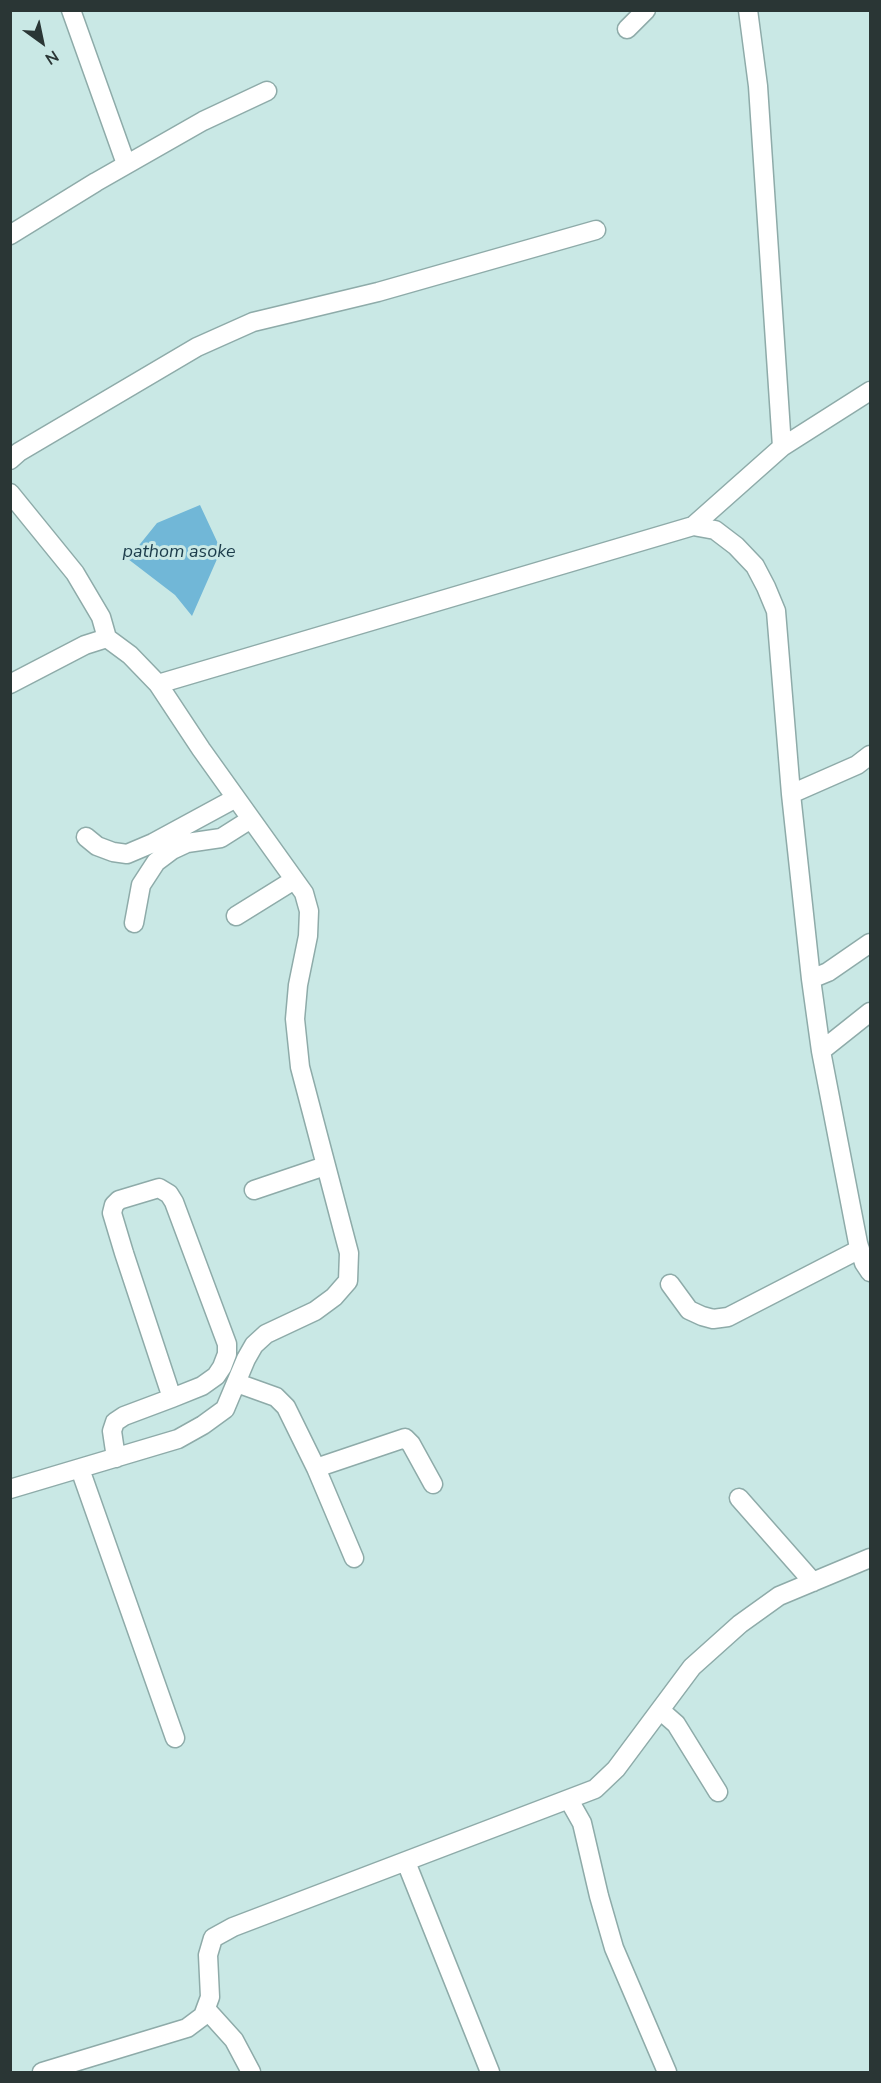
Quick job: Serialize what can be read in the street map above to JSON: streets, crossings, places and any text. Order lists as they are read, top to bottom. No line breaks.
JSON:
{"water":["pathom asoke"],"north":"bottom right"}
